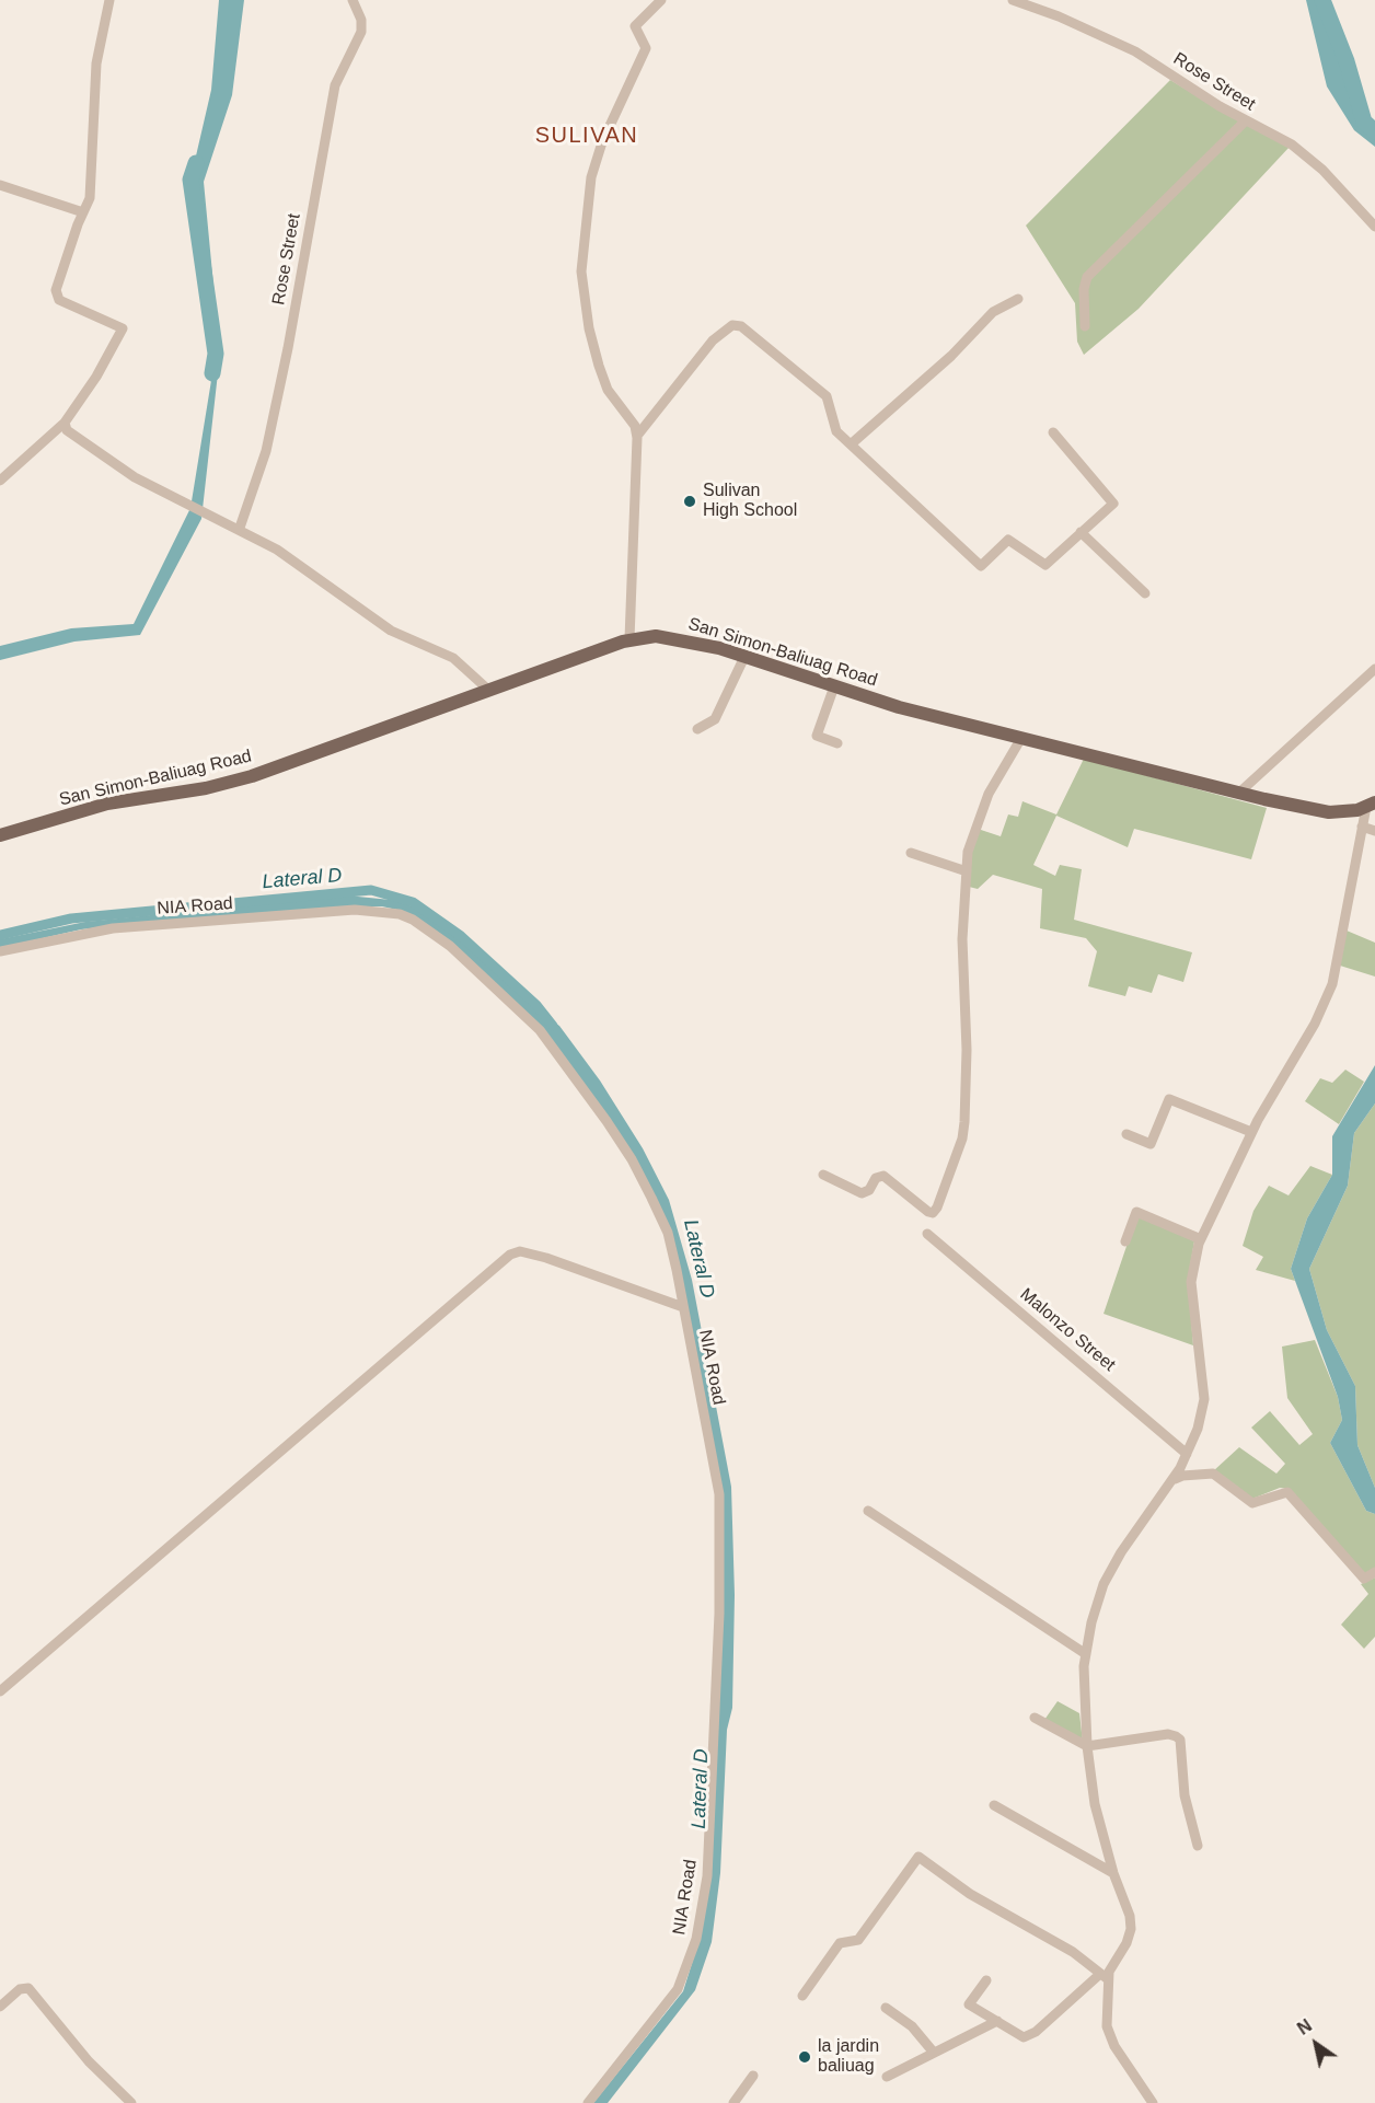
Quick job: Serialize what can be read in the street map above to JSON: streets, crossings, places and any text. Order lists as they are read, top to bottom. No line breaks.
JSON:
{"streets":{"main road":["San Simon-Baliuag Road"],"street":["Rose Street","NIA Road","Malonzo Street"]},"districts":["SULIVAN"],"water":["Lateral D"],"places":["Sulivan High School","la jardin baliuag"],"north":"top left"}
